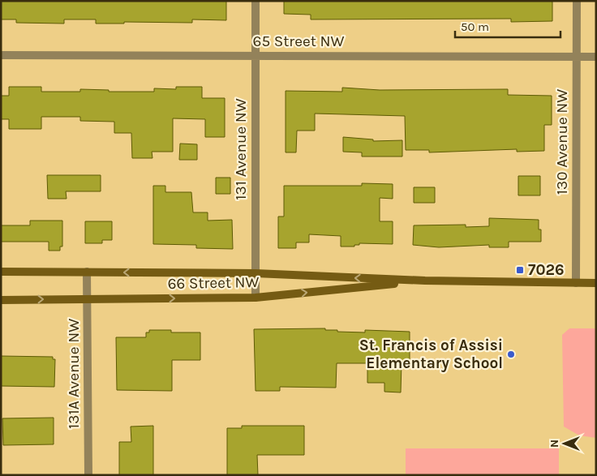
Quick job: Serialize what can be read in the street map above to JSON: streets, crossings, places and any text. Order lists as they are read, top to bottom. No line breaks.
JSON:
{"streets":{"main road":["66 Street NW"],"street":["65 Street NW","130 Avenue NW","131 Avenue NW","131A Avenue NW"]},"crossings":[["65 Street NW","130 Avenue NW"],["65 Street NW","131 Avenue NW"],["130 Avenue NW","66 Street NW"],["131 Avenue NW","66 Street NW"],["66 Street NW","131A Avenue NW"]],"places":{"transit":["7026"],"other":["St. Francis of Assisi Elementary School"]},"scale_bar":"50 m","north":"left"}
